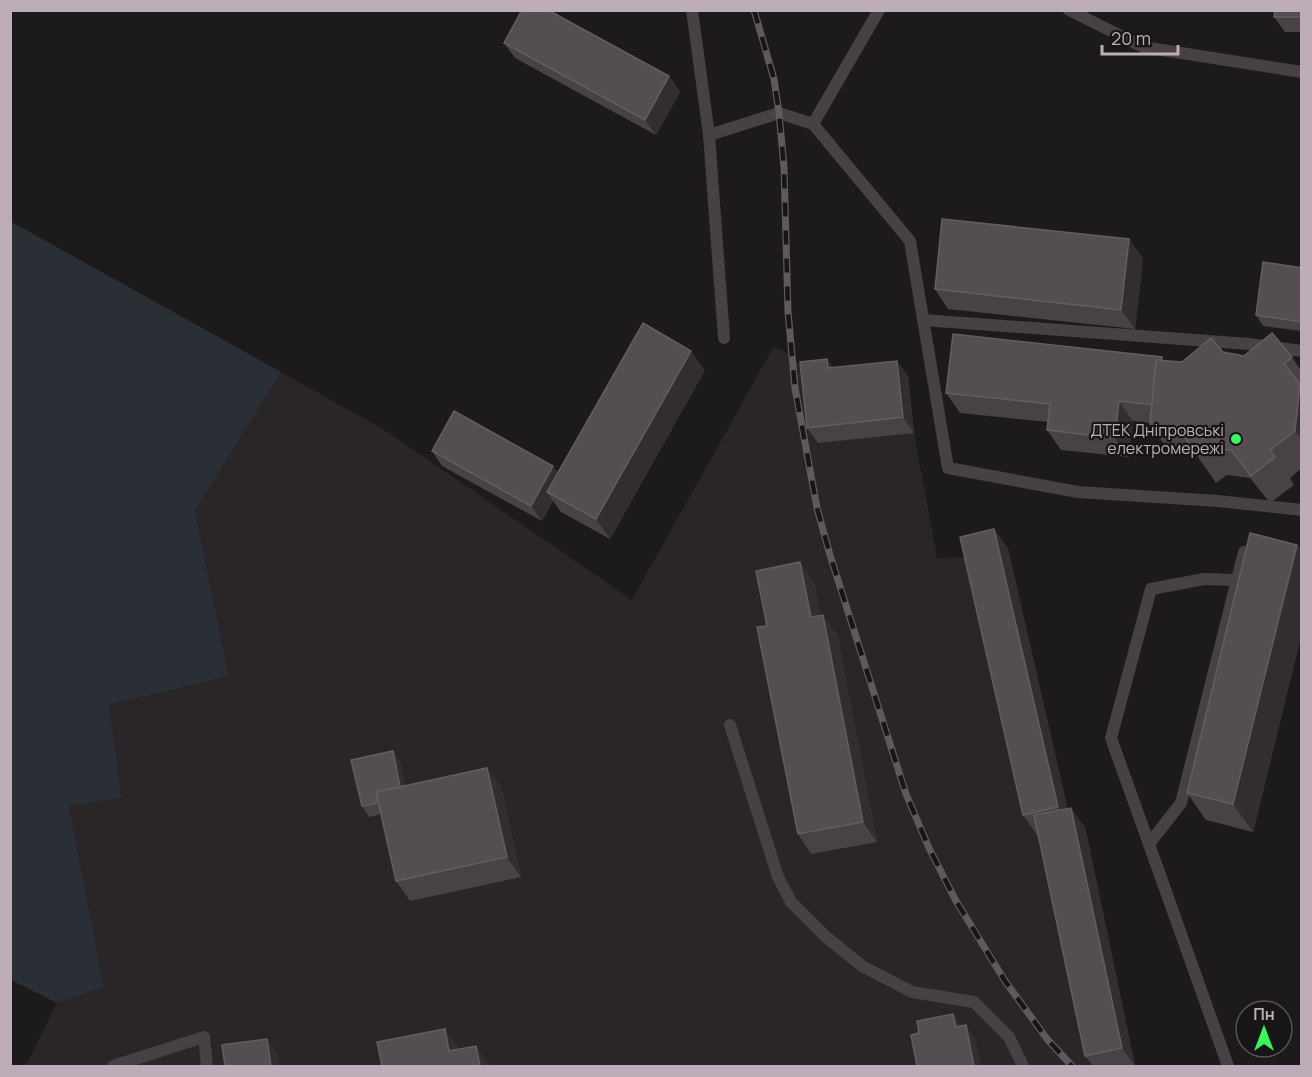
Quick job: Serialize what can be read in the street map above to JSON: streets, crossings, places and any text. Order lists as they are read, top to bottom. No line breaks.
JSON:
{"places":["ДТЕК Дніпровські електромережі"],"scale_bar":"20 m","north":"top"}
